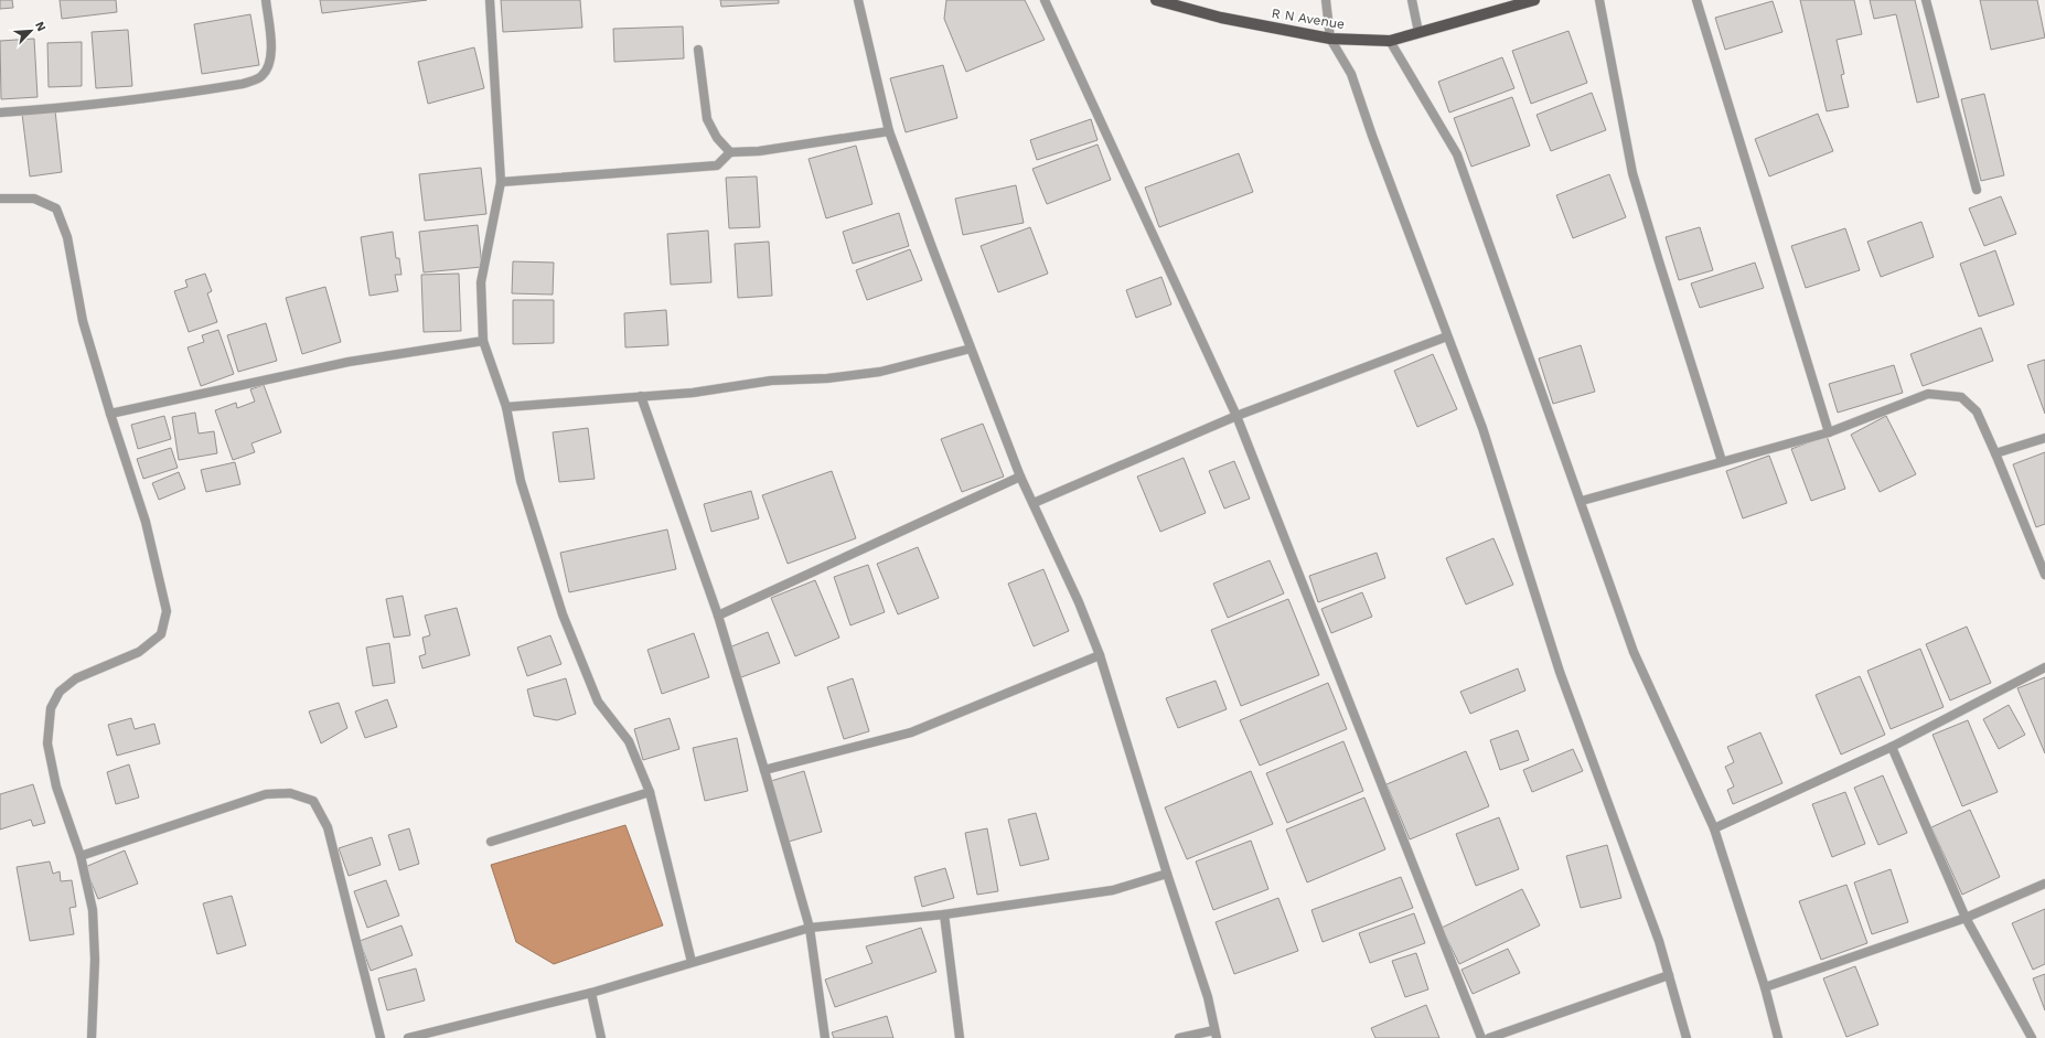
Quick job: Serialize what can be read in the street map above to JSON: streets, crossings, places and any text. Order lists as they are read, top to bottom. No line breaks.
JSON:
{"streets":{"main road":["R N Avenue"]},"north":"top right"}
